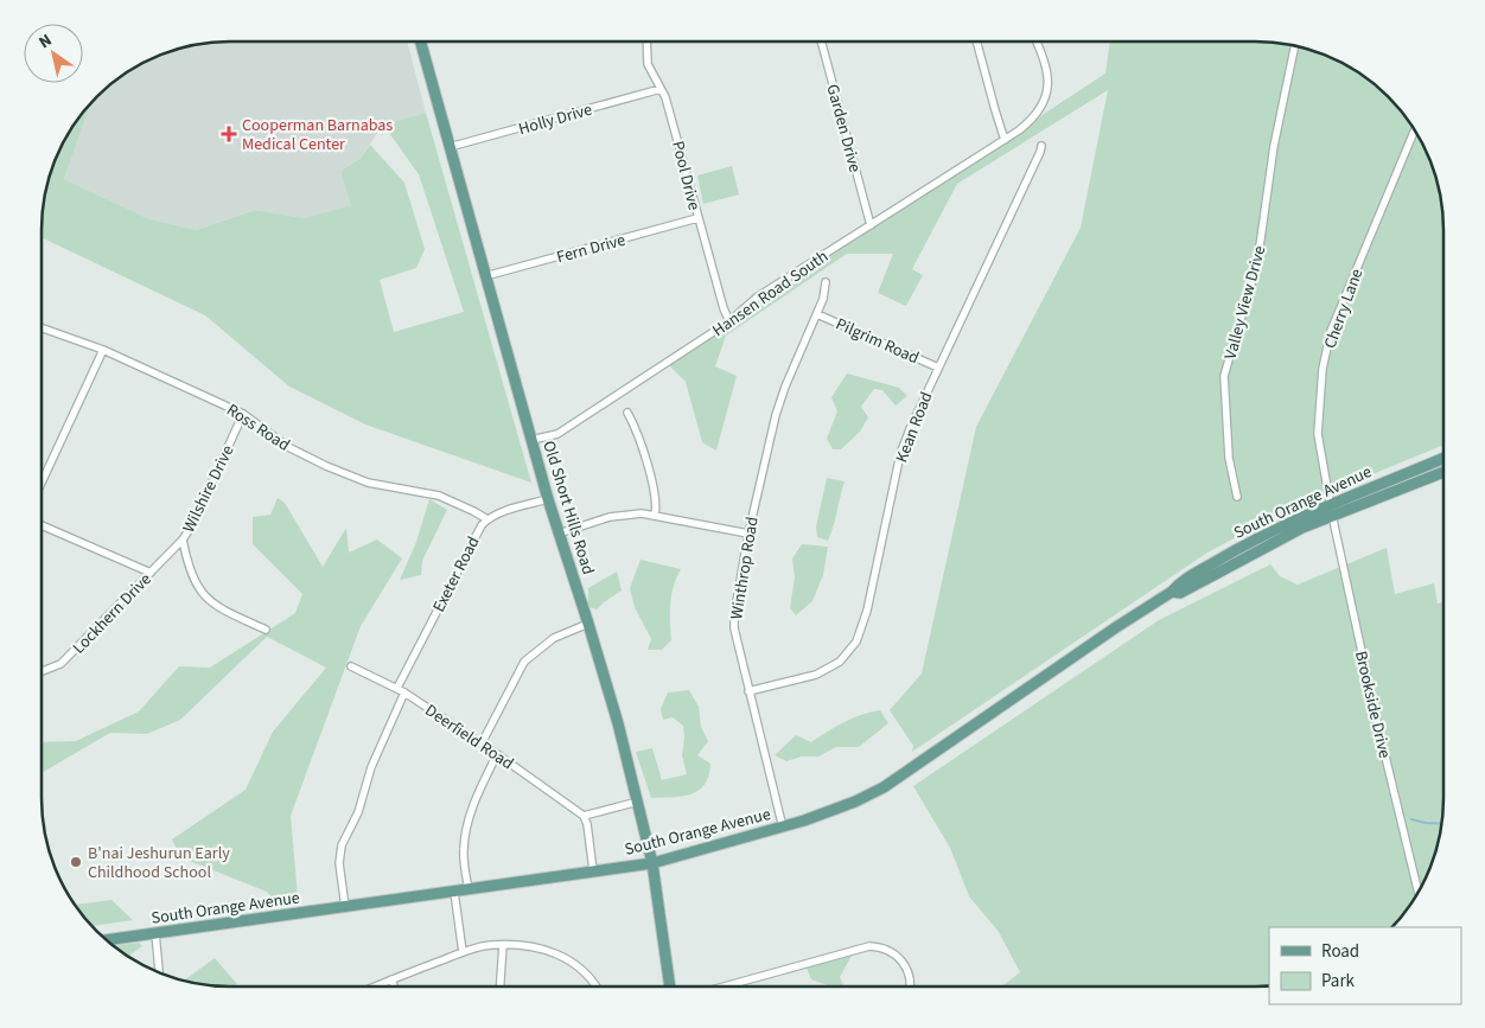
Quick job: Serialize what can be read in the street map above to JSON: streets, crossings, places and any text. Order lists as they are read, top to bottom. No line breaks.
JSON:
{"streets":{"main road":["South Orange Avenue","Old Short Hills Road"],"street":["Holly Drive","Garden Drive","Pool Drive","Fern Drive","Hansen Road South","Valley View Drive","Cherry Lane","Pilgrim Road","Ross Road","Kean Road","Wilshire Drive","Winthrop Road","Exeter Road","Lockhern Drive","Brookside Drive","Deerfield Road"]},"crossings":[["Holly Drive","Pool Drive"],["Holly Drive","Old Short Hills Road"],["Garden Drive","Hansen Road South"],["Pool Drive","Fern Drive"],["Pool Drive","Hansen Road South"],["Fern Drive","Old Short Hills Road"],["Hansen Road South","Old Short Hills Road"],["Cherry Lane","South Orange Avenue"],["Cherry Lane","Brookside Drive"],["Pilgrim Road","Kean Road"],["Pilgrim Road","Winthrop Road"],["Ross Road","Wilshire Drive"],["Ross Road","Exeter Road"],["Kean Road","Winthrop Road"],["Wilshire Drive","Lockhern Drive"],["South Orange Avenue","Old Short Hills Road"],["South Orange Avenue","Winthrop Road"],["South Orange Avenue","Brookside Drive"],["Old Short Hills Road","Exeter Road"],["Exeter Road","Deerfield Road"]],"places":{"health":["Cooperman Barnabas Medical Center"],"other":["B'nai Jeshurun Early Childhood School"]},"legend":["Road","Park"],"north":"top left"}
